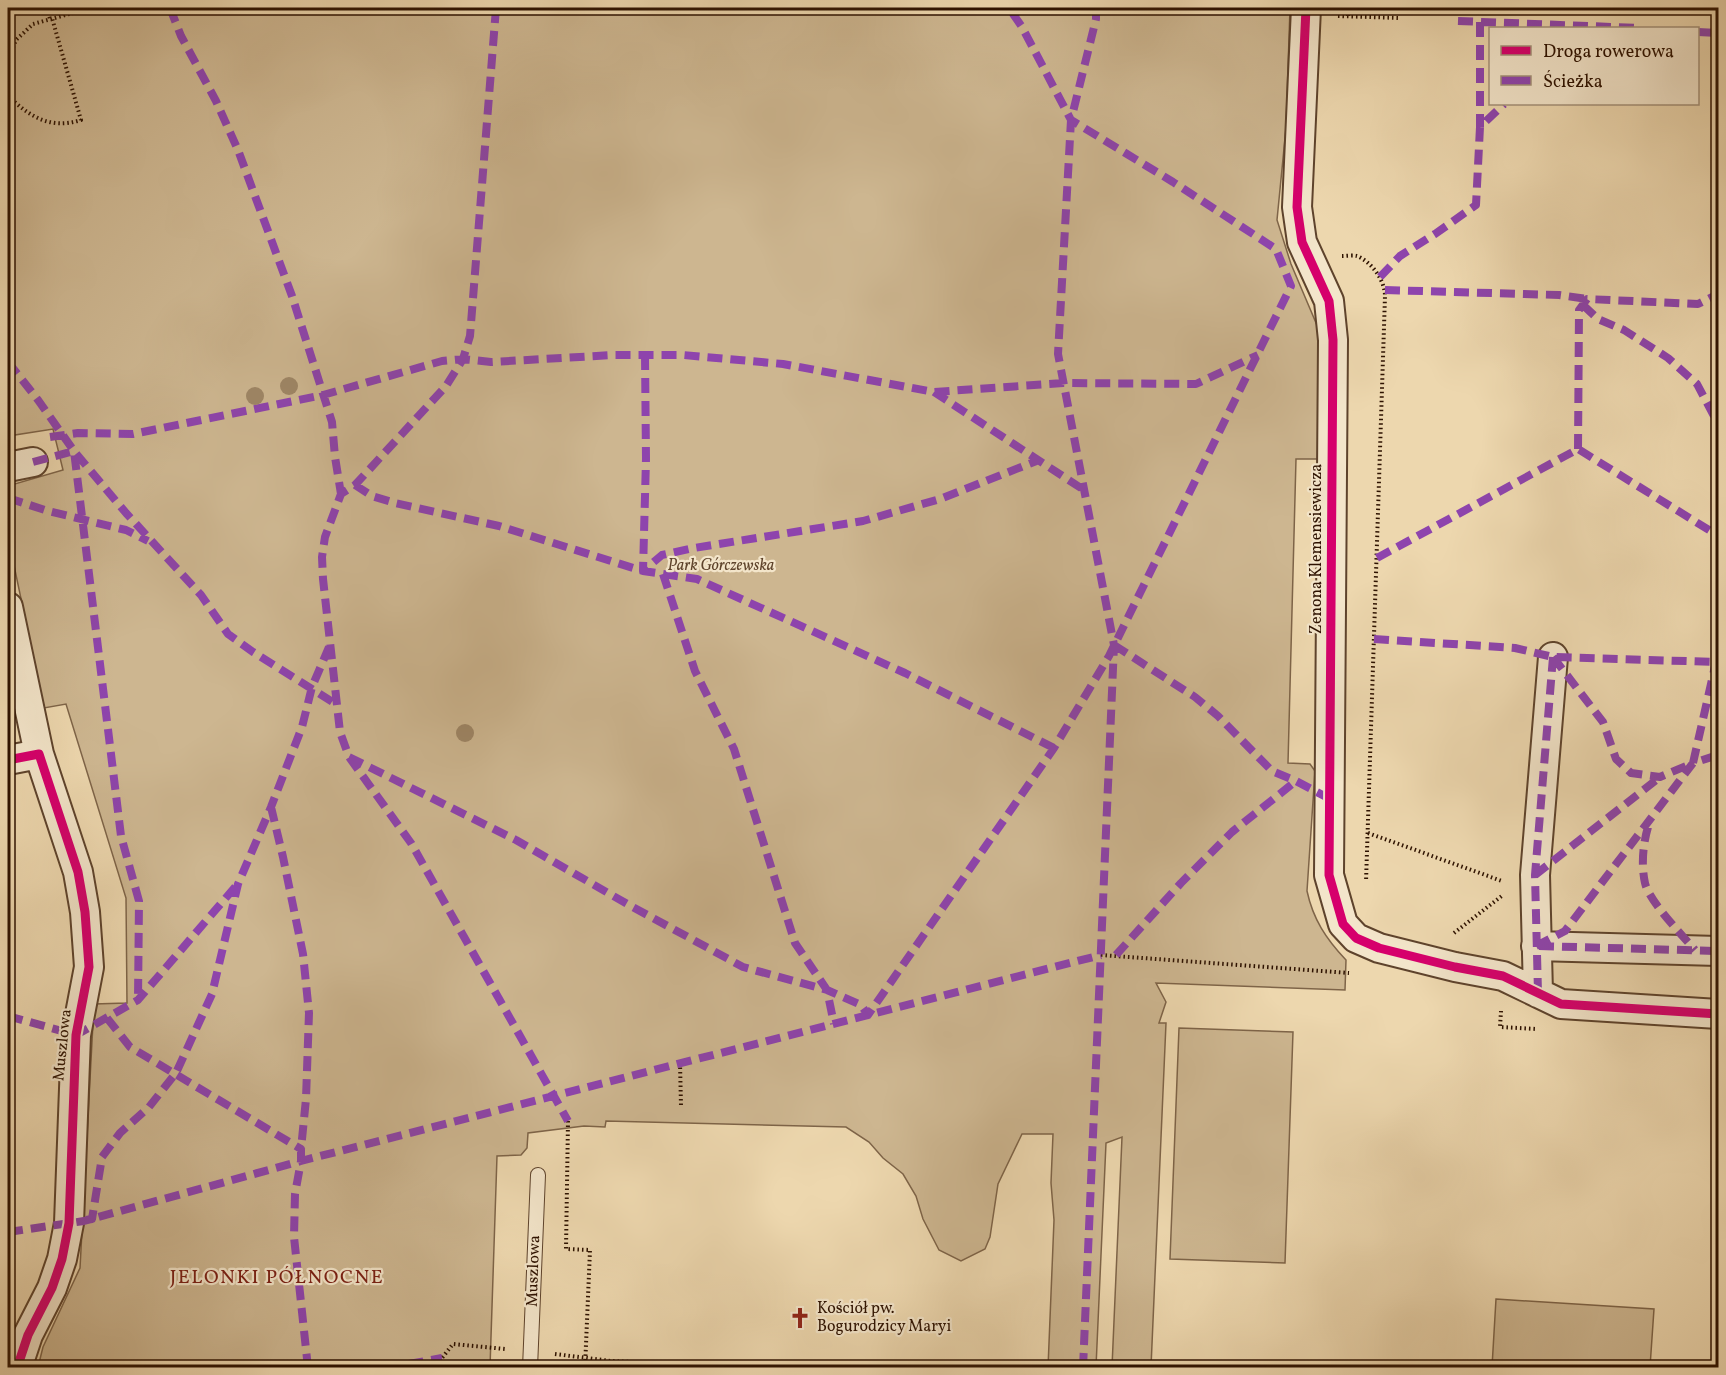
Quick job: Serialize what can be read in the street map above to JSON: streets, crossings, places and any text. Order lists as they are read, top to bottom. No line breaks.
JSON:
{"streets":{"street":["Zenona Klemensiewicza","Muszlowa"]},"districts":["JELONKI PÓŁNOCNE"],"parks":["Park Górczewska"],"places":{"church":["Kościół pw. Bogurodzicy Maryi"]},"legend":["Droga rowerowa","Ścieżka"]}
